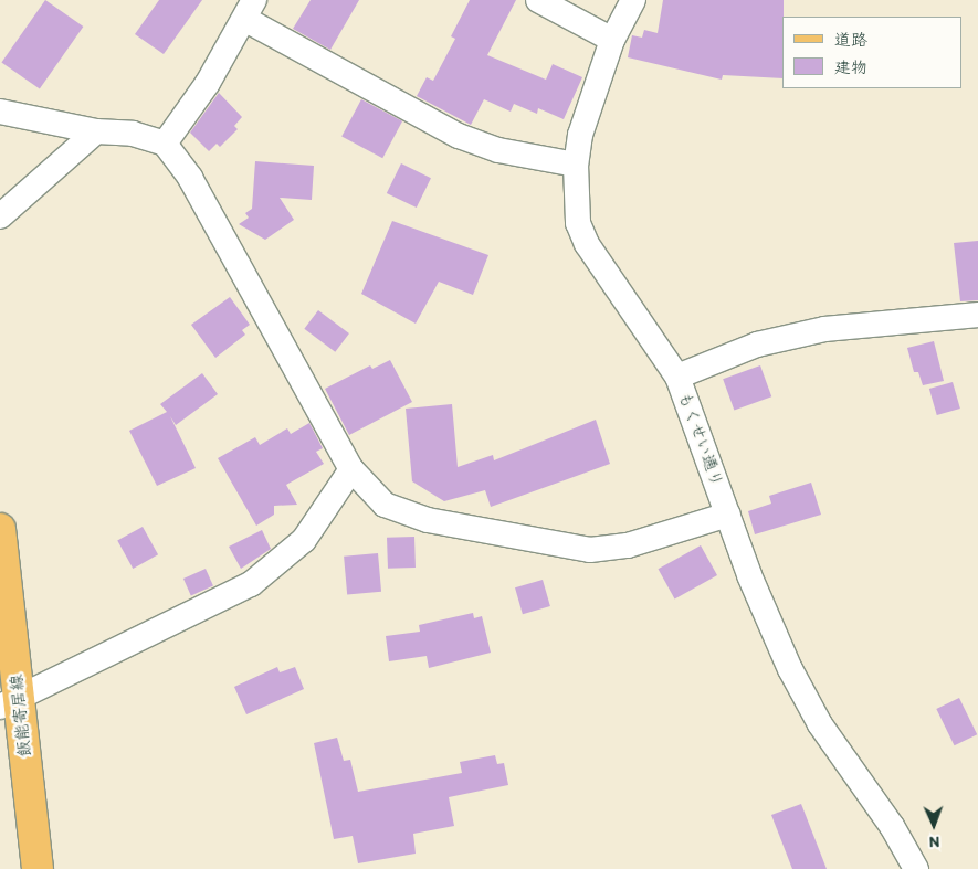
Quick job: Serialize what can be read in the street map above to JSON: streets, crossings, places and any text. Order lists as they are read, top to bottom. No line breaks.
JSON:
{"streets":{"main road":["飯能寄居線"],"street":["もくせい通り"]},"legend":["道路","建物"],"north":"bottom"}
